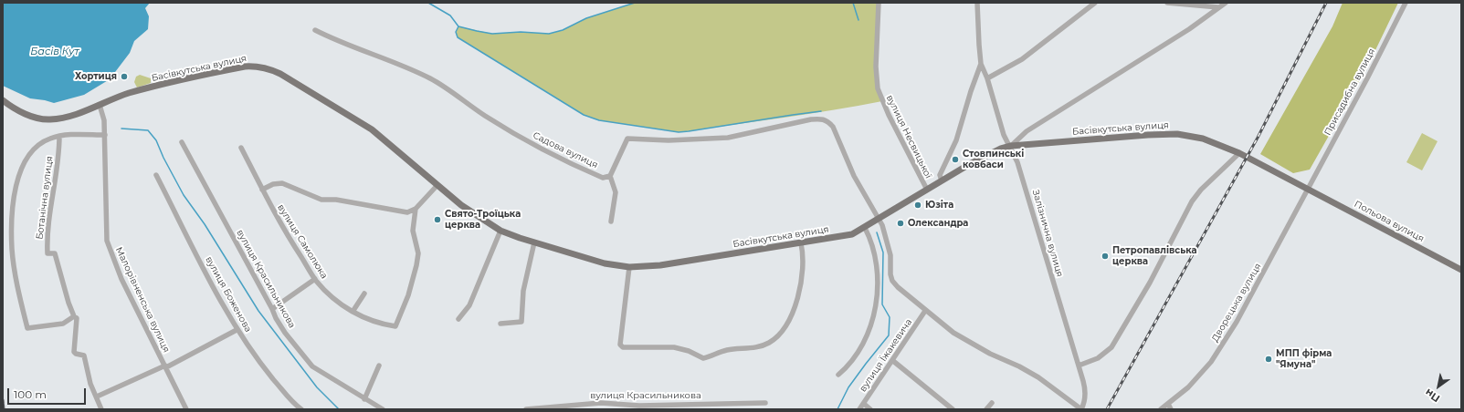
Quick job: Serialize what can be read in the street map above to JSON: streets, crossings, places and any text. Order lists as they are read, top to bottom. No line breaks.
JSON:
{"streets":{"main road":["Басівкутська вулиця","Польова вулиця"],"street":["Присадибна вулиця","вулиця Несвицької","Садова вулиця","Ботанічна вулиця","Залізнична вулиця","вулиця Самолюка","вулиця Красильникова","вулиця Боженова","Малорівненська вулиця","Дворецька вулиця","вулиця Їжакевича"]},"crossings":[["Басівкутська вулиця","Присадибна вулиця"],["Басівкутська вулиця","вулиця Несвицької"],["Басівкутська вулиця","Польова вулиця"],["Басівкутська вулиця","Залізнична вулиця"],["Басівкутська вулиця","Малорівненська вулиця"],["Басівкутська вулиця","Дворецька вулиця"],["Присадибна вулиця","Польова вулиця"],["Присадибна вулиця","Дворецька вулиця"],["Ботанічна вулиця","Малорівненська вулиця"],["Польова вулиця","Дворецька вулиця"]],"water":["Басів Кут"],"places":["Хортиця","Стовпинські ковбаси","Юзіта","Свято-Троїцька церква","Олександра","Петропавлівська церква","МПП фірма \"Ямуна\""],"scale_bar":"100 m","north":"bottom left"}
